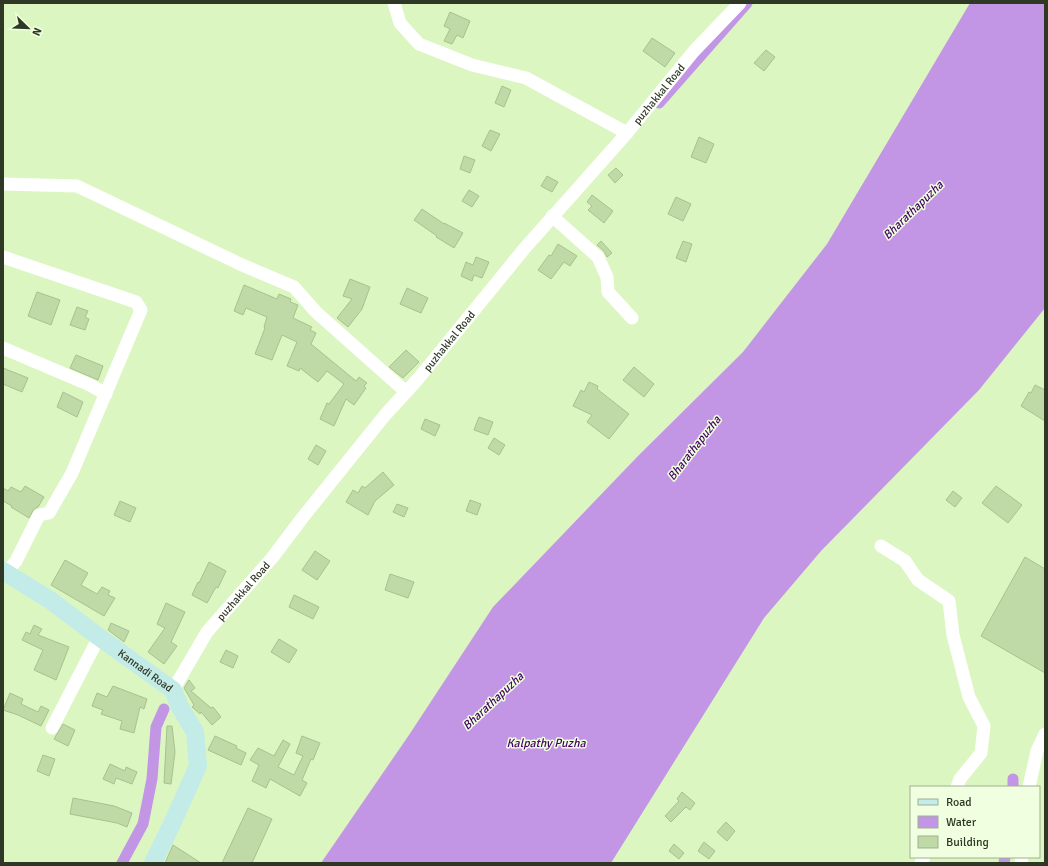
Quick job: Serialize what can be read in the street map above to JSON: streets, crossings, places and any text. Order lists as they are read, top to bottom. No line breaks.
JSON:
{"streets":{"street":["puzhakkal Road","Kannadi Road"]},"crossings":[["puzhakkal Road","Kannadi Road"]],"water":["Bharathapuzha","Kalpathy Puzha"],"legend":["Road","Water","Building"],"north":"bottom right"}
